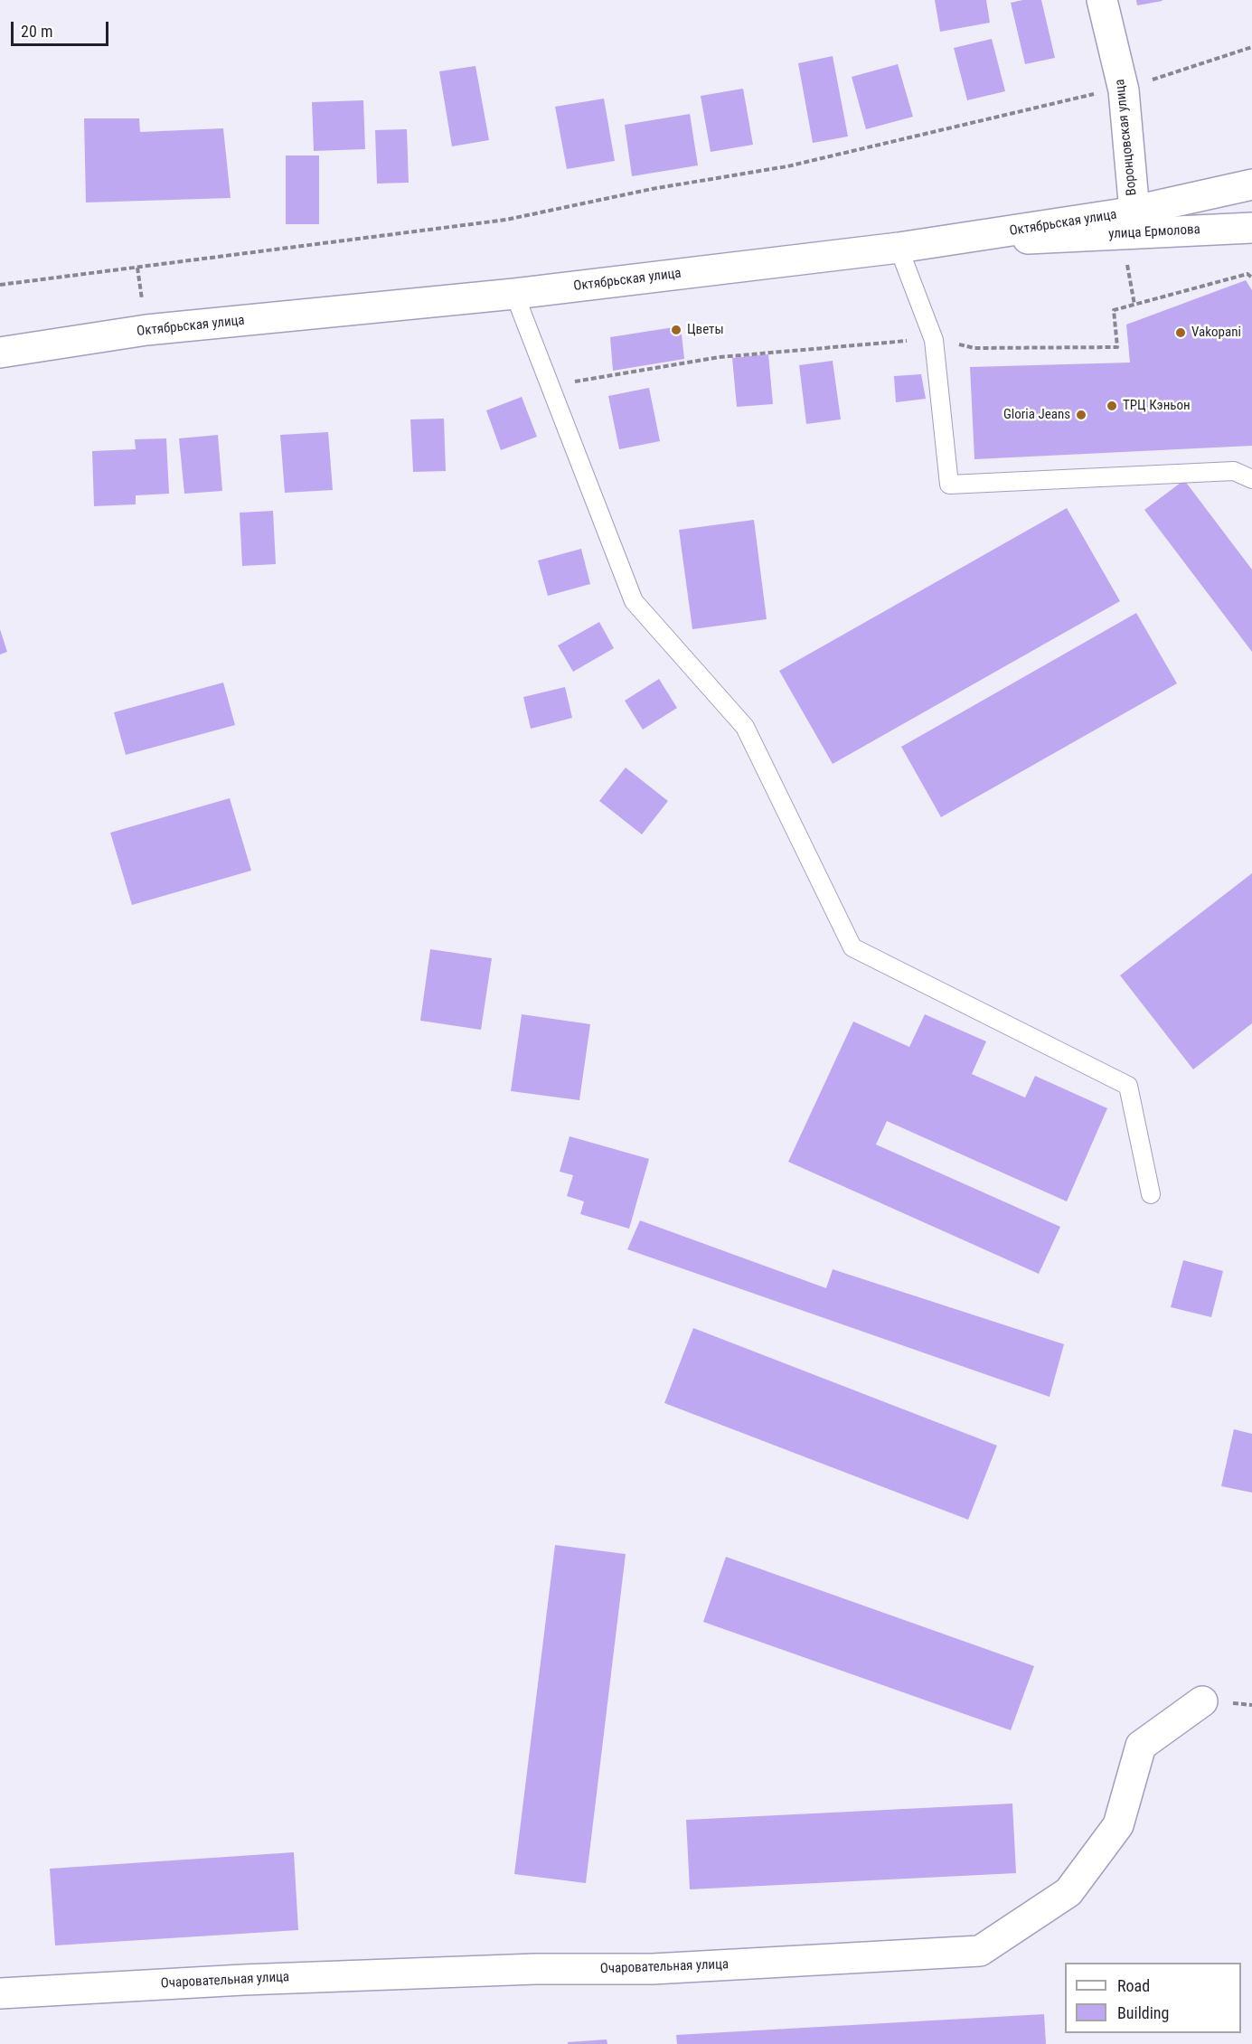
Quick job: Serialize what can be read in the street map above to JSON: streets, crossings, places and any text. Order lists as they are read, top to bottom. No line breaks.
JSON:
{"streets":{"street":["Воронцовская улица","Октябрьская улица","улица Ермолова","Очаровательная улица"]},"crossings":[["Воронцовская улица","Октябрьская улица"],["Октябрьская улица","улица Ермолова"]],"places":["Цветы","Vakopani","ТРЦ Кэньон","Gloria Jeans"],"legend":["Road","Building"],"scale_bar":"20 m"}
